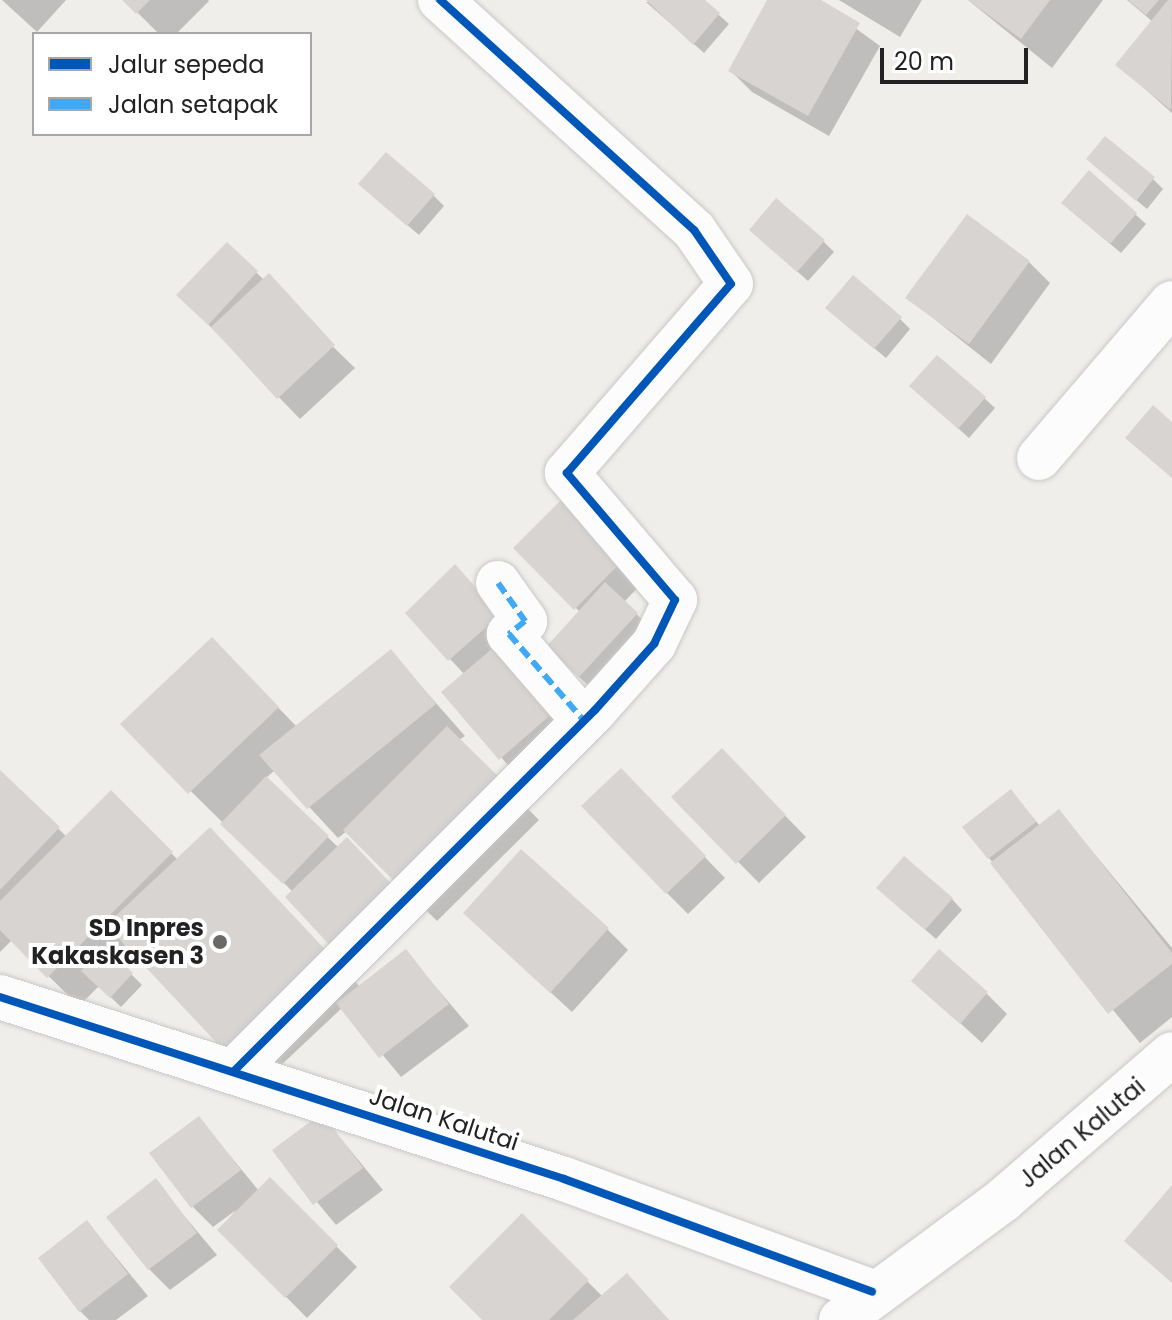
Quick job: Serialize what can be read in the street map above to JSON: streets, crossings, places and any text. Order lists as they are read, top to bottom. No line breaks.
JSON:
{"streets":{"street":["Jalan Kalutai"]},"places":["SD Inpres Kakaskasen 3"],"legend":["Jalur sepeda","Jalan setapak"],"scale_bar":"20 m"}
